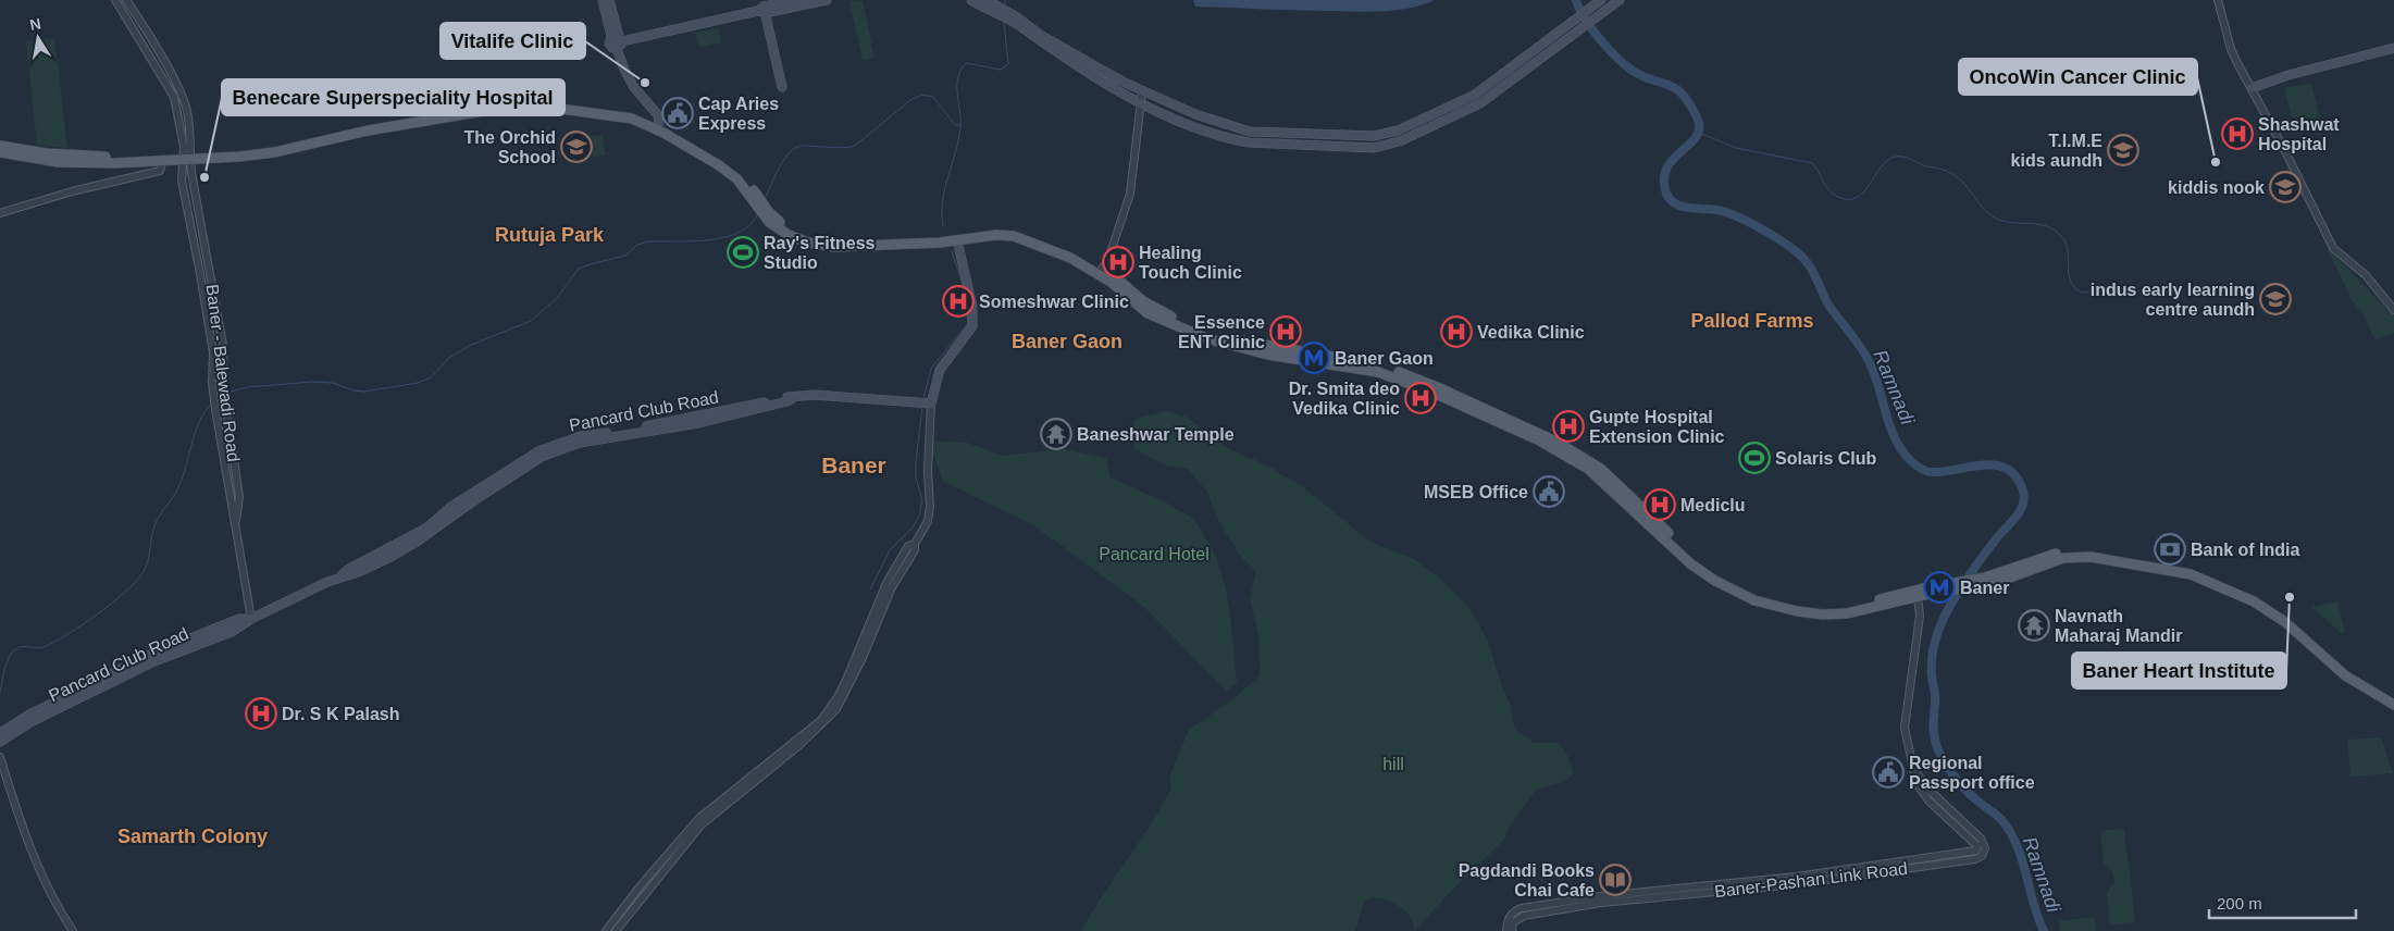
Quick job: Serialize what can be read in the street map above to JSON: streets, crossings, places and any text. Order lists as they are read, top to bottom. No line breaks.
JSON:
{"streets":{"main road":["Pancard Club Road"],"street":["Baner - Balewadi Road","Baner-Pashan Link Road"]},"crossings":[["Baner - Balewadi Road","Pancard Club Road"]],"districts":["Rutuja Park","Pallod Farms","Baner Gaon","Baner","Samarth Colony"],"water":["Ramnadi"],"parks":["Pancard Hotel","hill"],"places":{"other":["Vitalife Clinic","OncoWin Cancer Clinic","Benecare Superspeciality Hospital","Baner Heart Institute"],"public building":["Cap Aries Express","MSEB Office","Regional Passport office"],"hospital":["Shashwat Hospital","Healing Touch Clinic","Someshwar Clinic","Essence ENT Clinic","Vedika Clinic","Dr. Smita deo Vedika Clinic","Gupte Hospital Extension Clinic","Mediclu","Dr. S K Palash"],"school or university":["The Orchid School","T.I.M.E kids aundh","kiddis nook","indus early learning centre aundh"],"sports":["Ray's Fitness Studio","Solaris Club"],"metro station":["Baner Gaon","Baner"],"temple":["Baneshwar Temple","Navnath Maharaj Mandir"],"bank":["Bank of India"],"library":["Pagdandi Books Chai Cafe"]},"scale_bar":"200 m","north":"top"}
